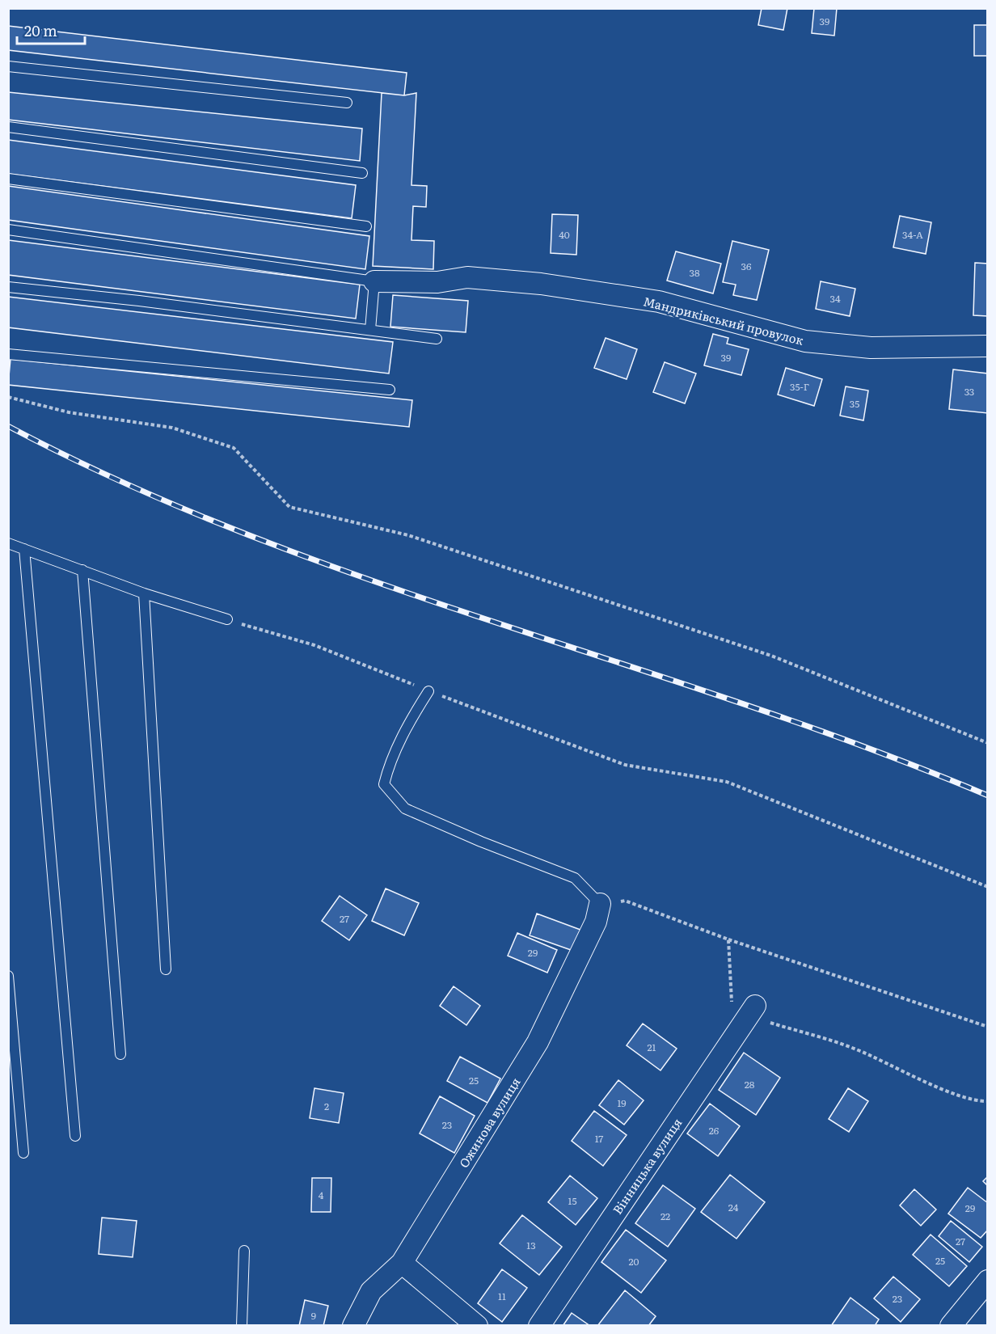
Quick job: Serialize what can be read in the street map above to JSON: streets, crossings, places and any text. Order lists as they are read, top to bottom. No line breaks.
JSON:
{"streets":{"street":["Мандриківський провулок","Ожинова вулиця","Вінницька вулиця"]},"house_numbers":["39","40","34-А","36","38","34","39","35-Г","33","35","27","29","21","25","28","19","2","23","26","17","4","15","24","29","22","27","13","25","20","11","23","9"],"scale_bar":"20 m"}
